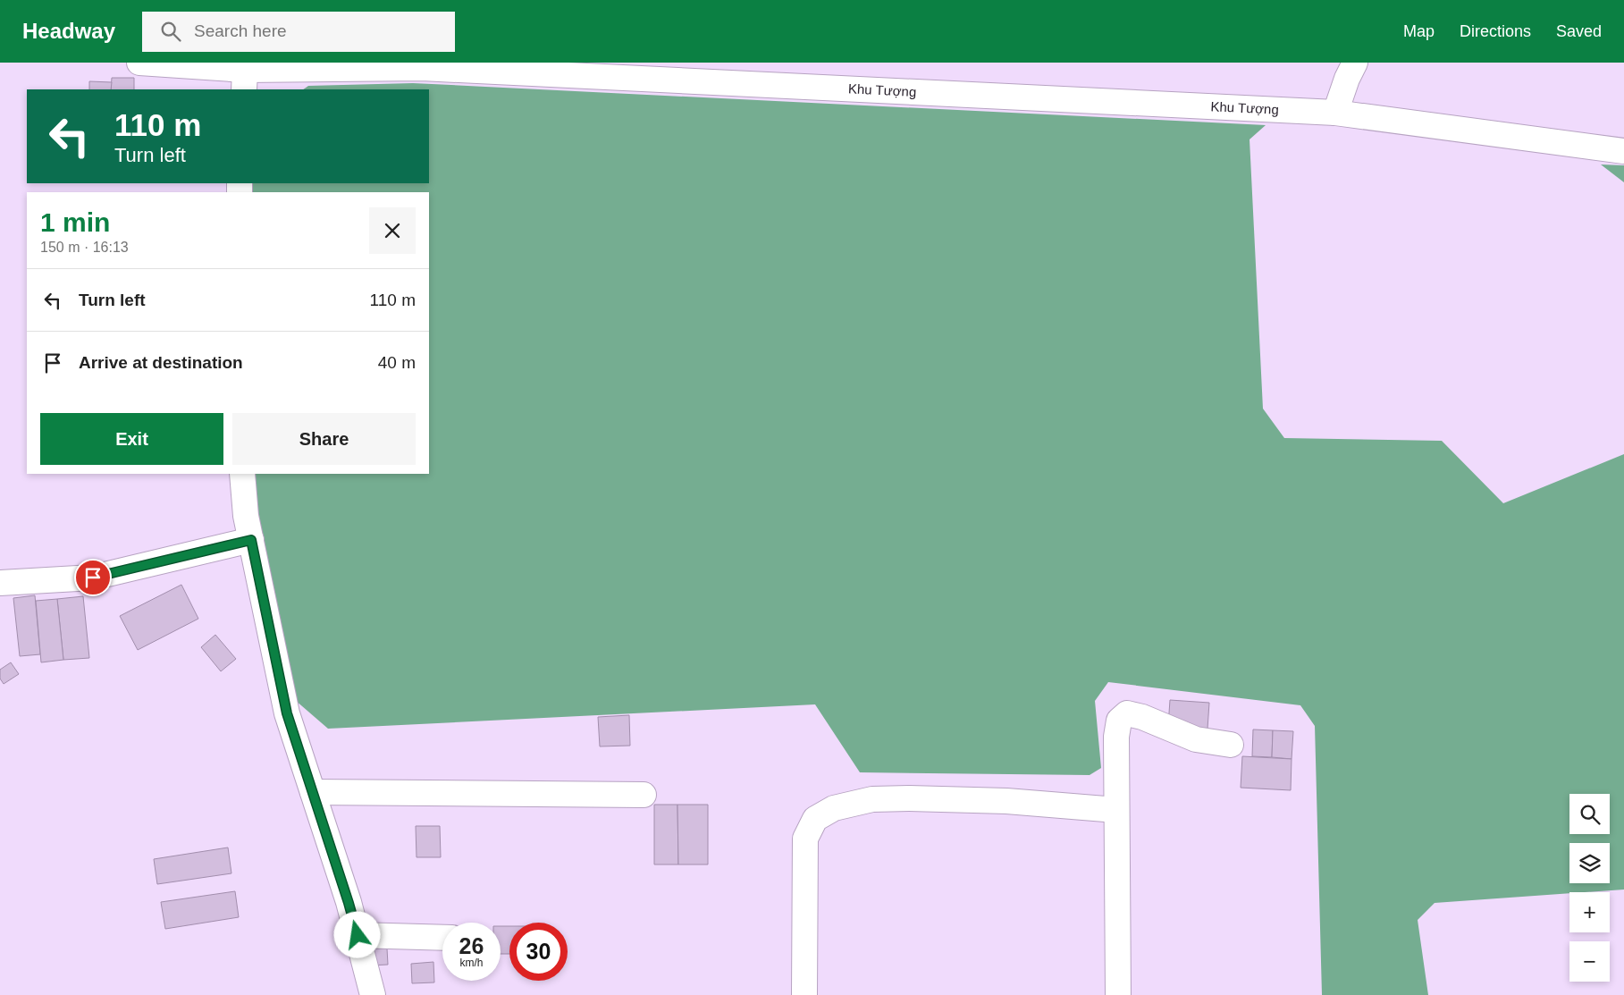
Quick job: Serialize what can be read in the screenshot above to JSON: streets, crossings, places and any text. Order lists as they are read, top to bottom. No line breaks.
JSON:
{"streets":{"street":["Khu Tượng"]},"page":{"header":"Headway","search":"Search here","nav":["Map","Directions","Saved"],"turn":["110 m","Turn left"],"heading":["1 min","150 m · 16:13"],"list":[{"name":"Turn left","value":"110 m"},{"name":"Arrive at destination","value":"40 m"}],"buttons":["Exit","Share"],"map_buttons":["+","−"],"speed":"26 km/h","limit":"30"}}
